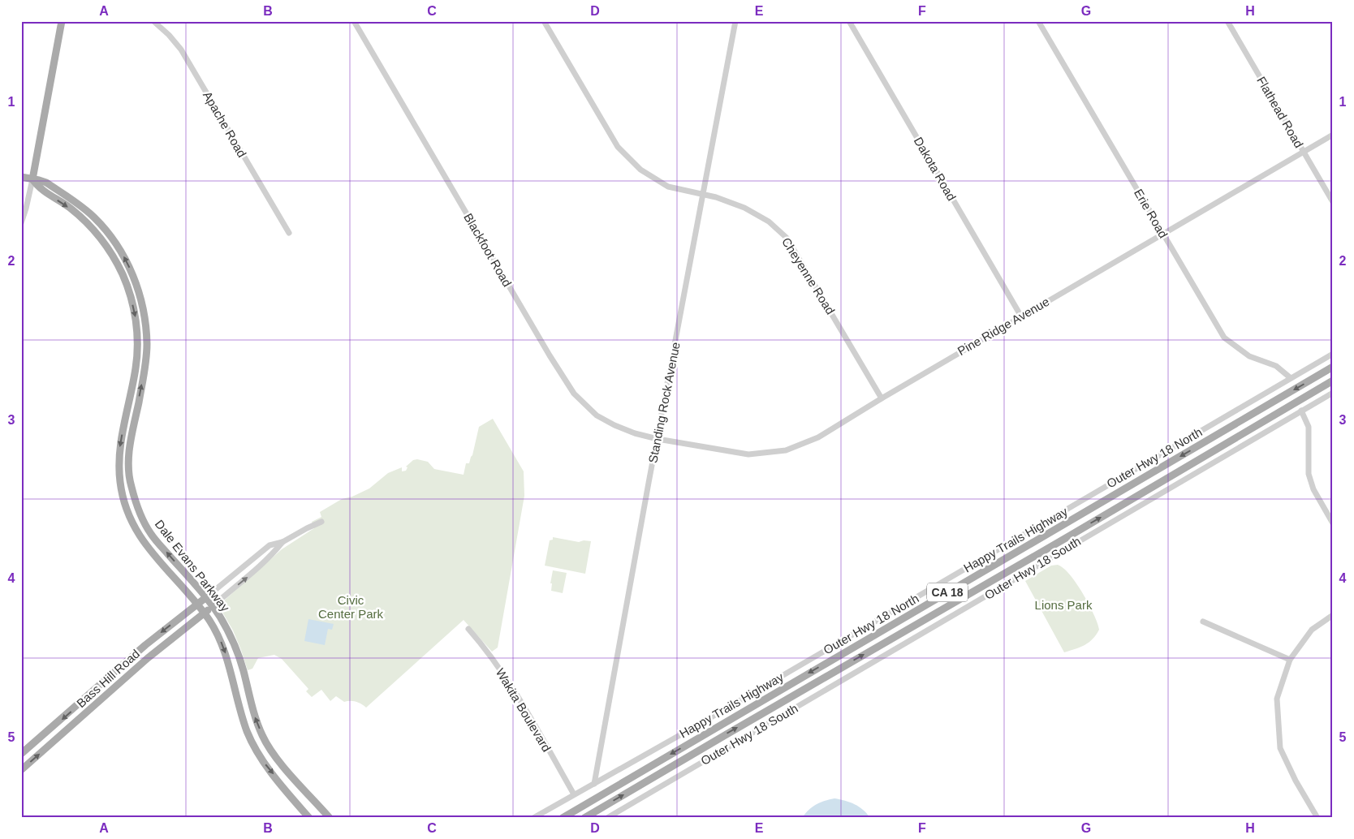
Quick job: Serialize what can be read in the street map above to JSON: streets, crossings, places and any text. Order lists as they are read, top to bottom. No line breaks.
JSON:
{"streets":{"main road":["Happy Trails Highway","Dale Evans Parkway","CA 18","Bass Hill Road"],"street":["Flathead Road","Apache Road","Dakota Road","Erie Road","Blackfoot Road","Cheyenne Road","Pine Ridge Avenue","Standing Rock Avenue","Outer Hwy 18 North","Outer Hwy 18 South","Wakita Boulevard"]},"crossings":[["Flathead Road","Pine Ridge Avenue"],["Dakota Road","Pine Ridge Avenue"],["Erie Road","Pine Ridge Avenue"],["Erie Road","Outer Hwy 18 North"],["Blackfoot Road","Pine Ridge Avenue"],["Blackfoot Road","Standing Rock Avenue"],["Cheyenne Road","Pine Ridge Avenue"],["Cheyenne Road","Standing Rock Avenue"],["Pine Ridge Avenue","Standing Rock Avenue"],["Standing Rock Avenue","Outer Hwy 18 North"],["Outer Hwy 18 North","Wakita Boulevard"],["Dale Evans Parkway","Bass Hill Road"]],"parks":["Civic Center Park","Lions Park"],"grid":{"columns":["A","B","C","D","E","F","G","H"],"rows":["1","2","3","4","5"]}}
